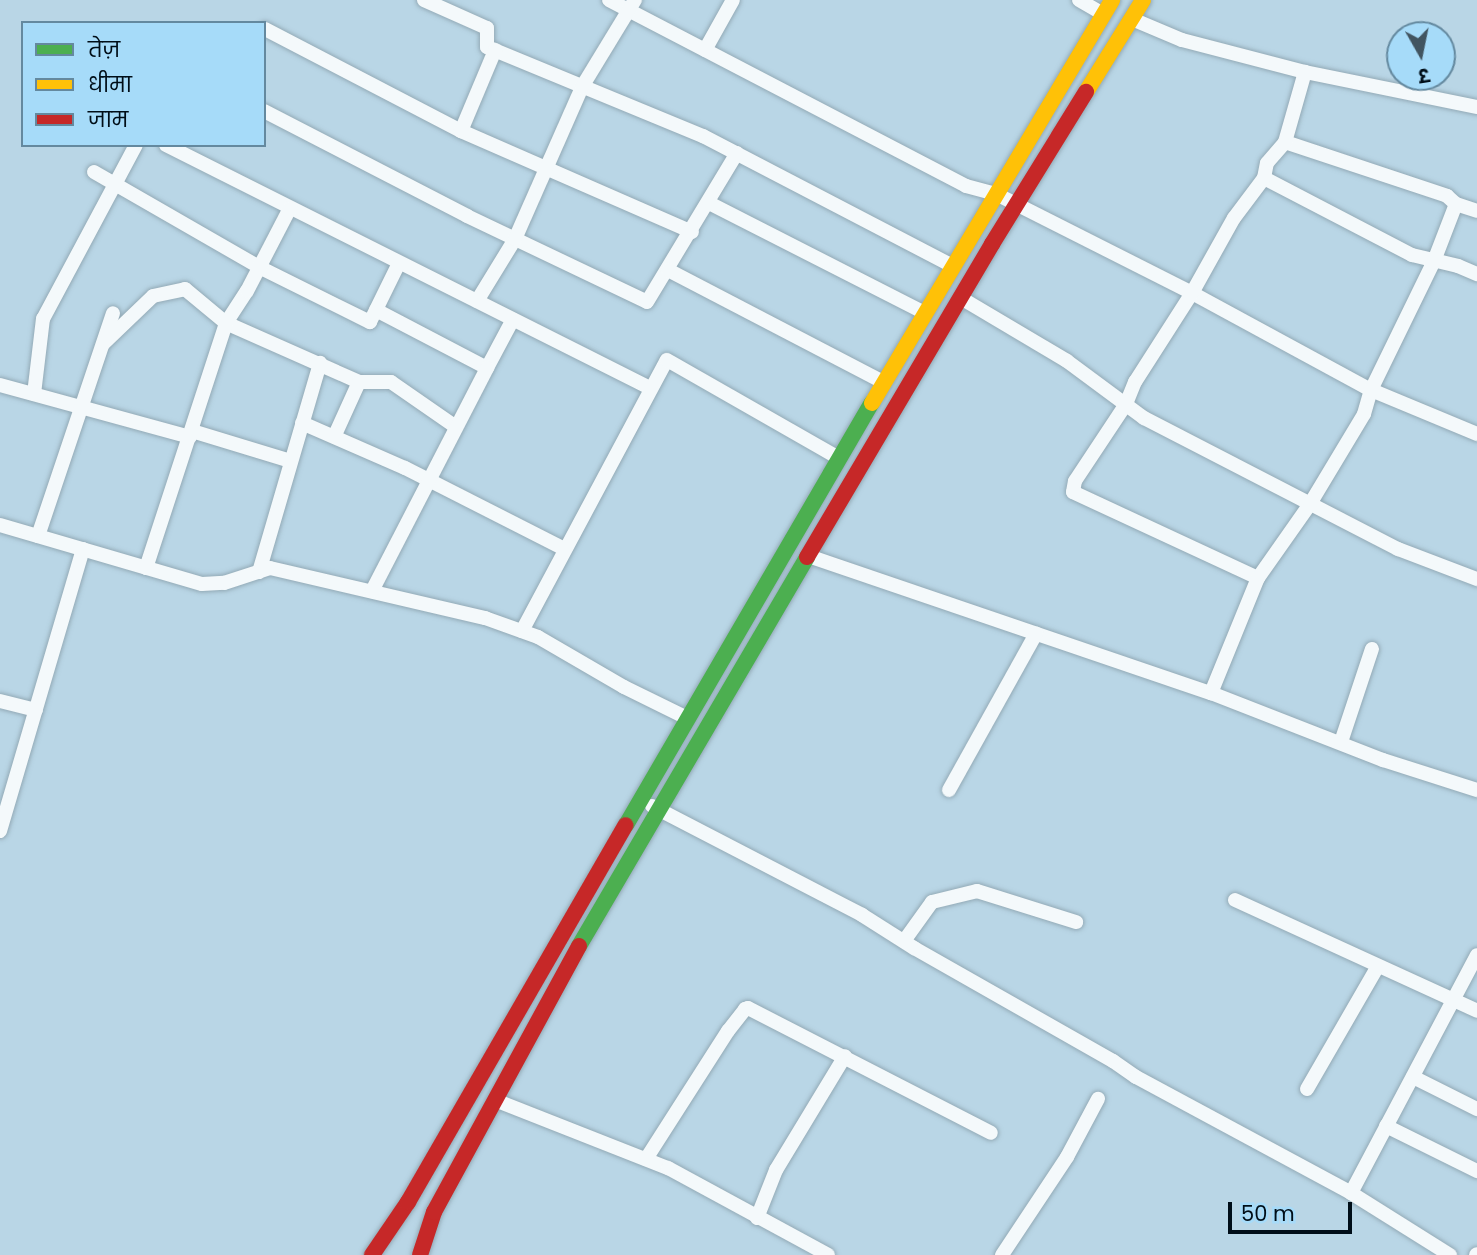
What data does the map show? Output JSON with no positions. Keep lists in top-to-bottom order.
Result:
{
  "legend": ["तेज़", "धीमा", "जाम"],
  "scale_bar": "50 m",
  "north": "bottom"
}
